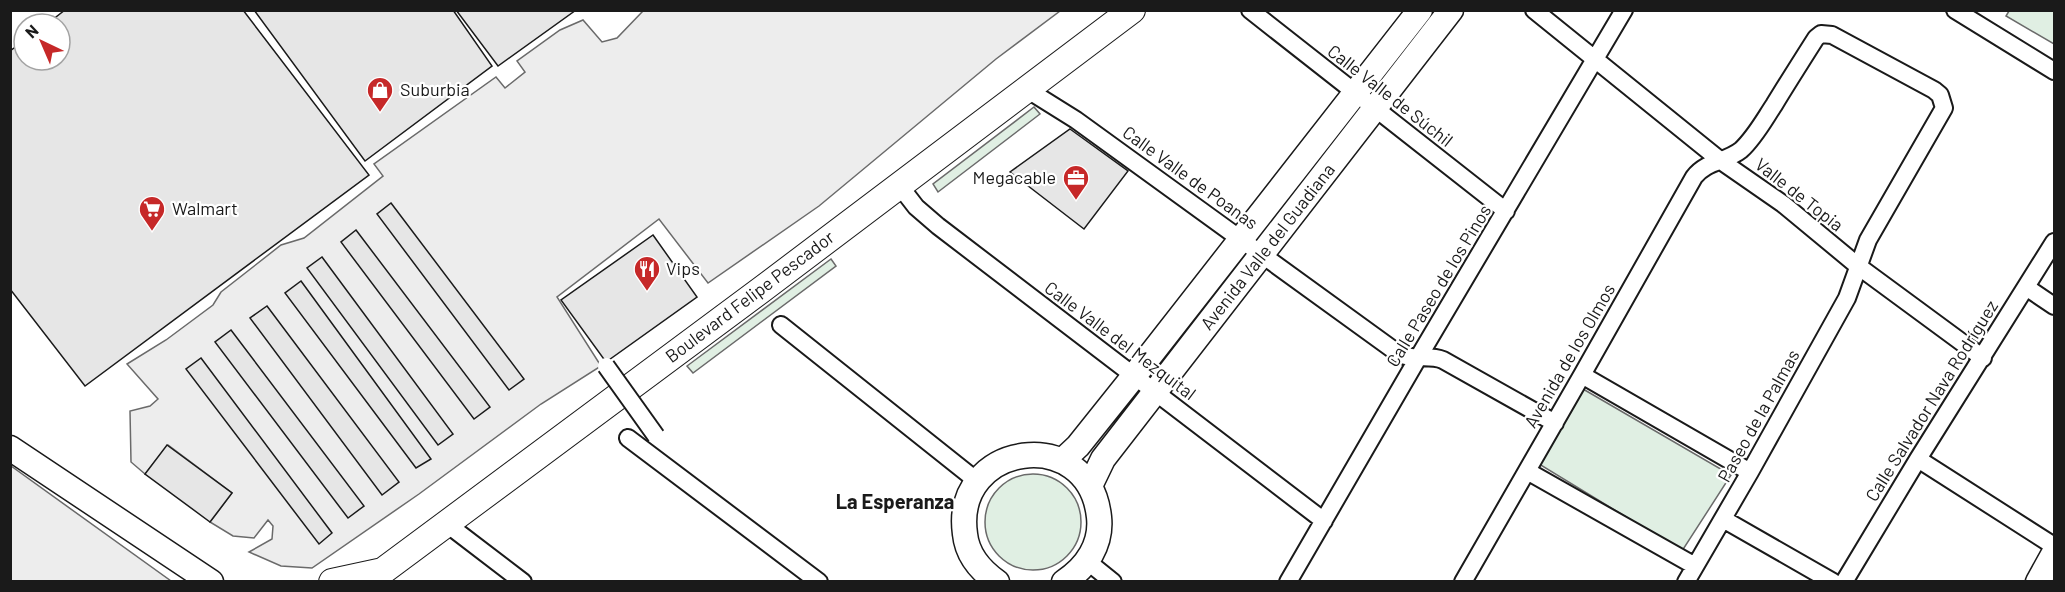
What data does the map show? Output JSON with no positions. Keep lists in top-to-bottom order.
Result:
{
  "streets": {
    "main road": ["Boulevard Felipe Pescador"],
    "street": [
      "Calle Valle de Súchil",
      "Calle Valle de Poanas",
      "Valle de Topia",
      "Avenida Valle del Guadiana",
      "Calle Paseo de los Pinos",
      "Calle Valle del Mezquital",
      "Avenida de los Olmos",
      "Calle Salvador Nava Rodríguez",
      "Paseo de la Palmas"
    ]
  },
  "crossings": [
    ["Calle Valle de Súchil", "Avenida Valle del Guadiana"],
    ["Calle Valle de Súchil", "Calle Paseo de los Pinos"],
    ["Calle Valle de Poanas", "Avenida Valle del Guadiana"],
    ["Calle Valle de Poanas", "Calle Paseo de los Pinos"],
    ["Calle Valle de Poanas", "Boulevard Felipe Pescador"],
    ["Calle Valle de Poanas", "Avenida de los Olmos"],
    ["Valle de Topia", "Calle Paseo de los Pinos"],
    ["Valle de Topia", "Avenida de los Olmos"],
    ["Valle de Topia", "Calle Salvador Nava Rodríguez"],
    ["Valle de Topia", "Paseo de la Palmas"],
    ["Avenida Valle del Guadiana", "Calle Valle del Mezquital"],
    ["Calle Paseo de los Pinos", "Calle Valle del Mezquital"],
    ["Boulevard Felipe Pescador", "Calle Valle del Mezquital"],
    ["Avenida de los Olmos", "Paseo de la Palmas"]
  ],
  "districts": ["La Esperanza"],
  "places": {
    "shop": ["Suburbia"],
    "office": ["Megacable"],
    "supermarket": ["Walmart"],
    "restaurant": ["Vips"]
  },
  "north": "top left"
}
